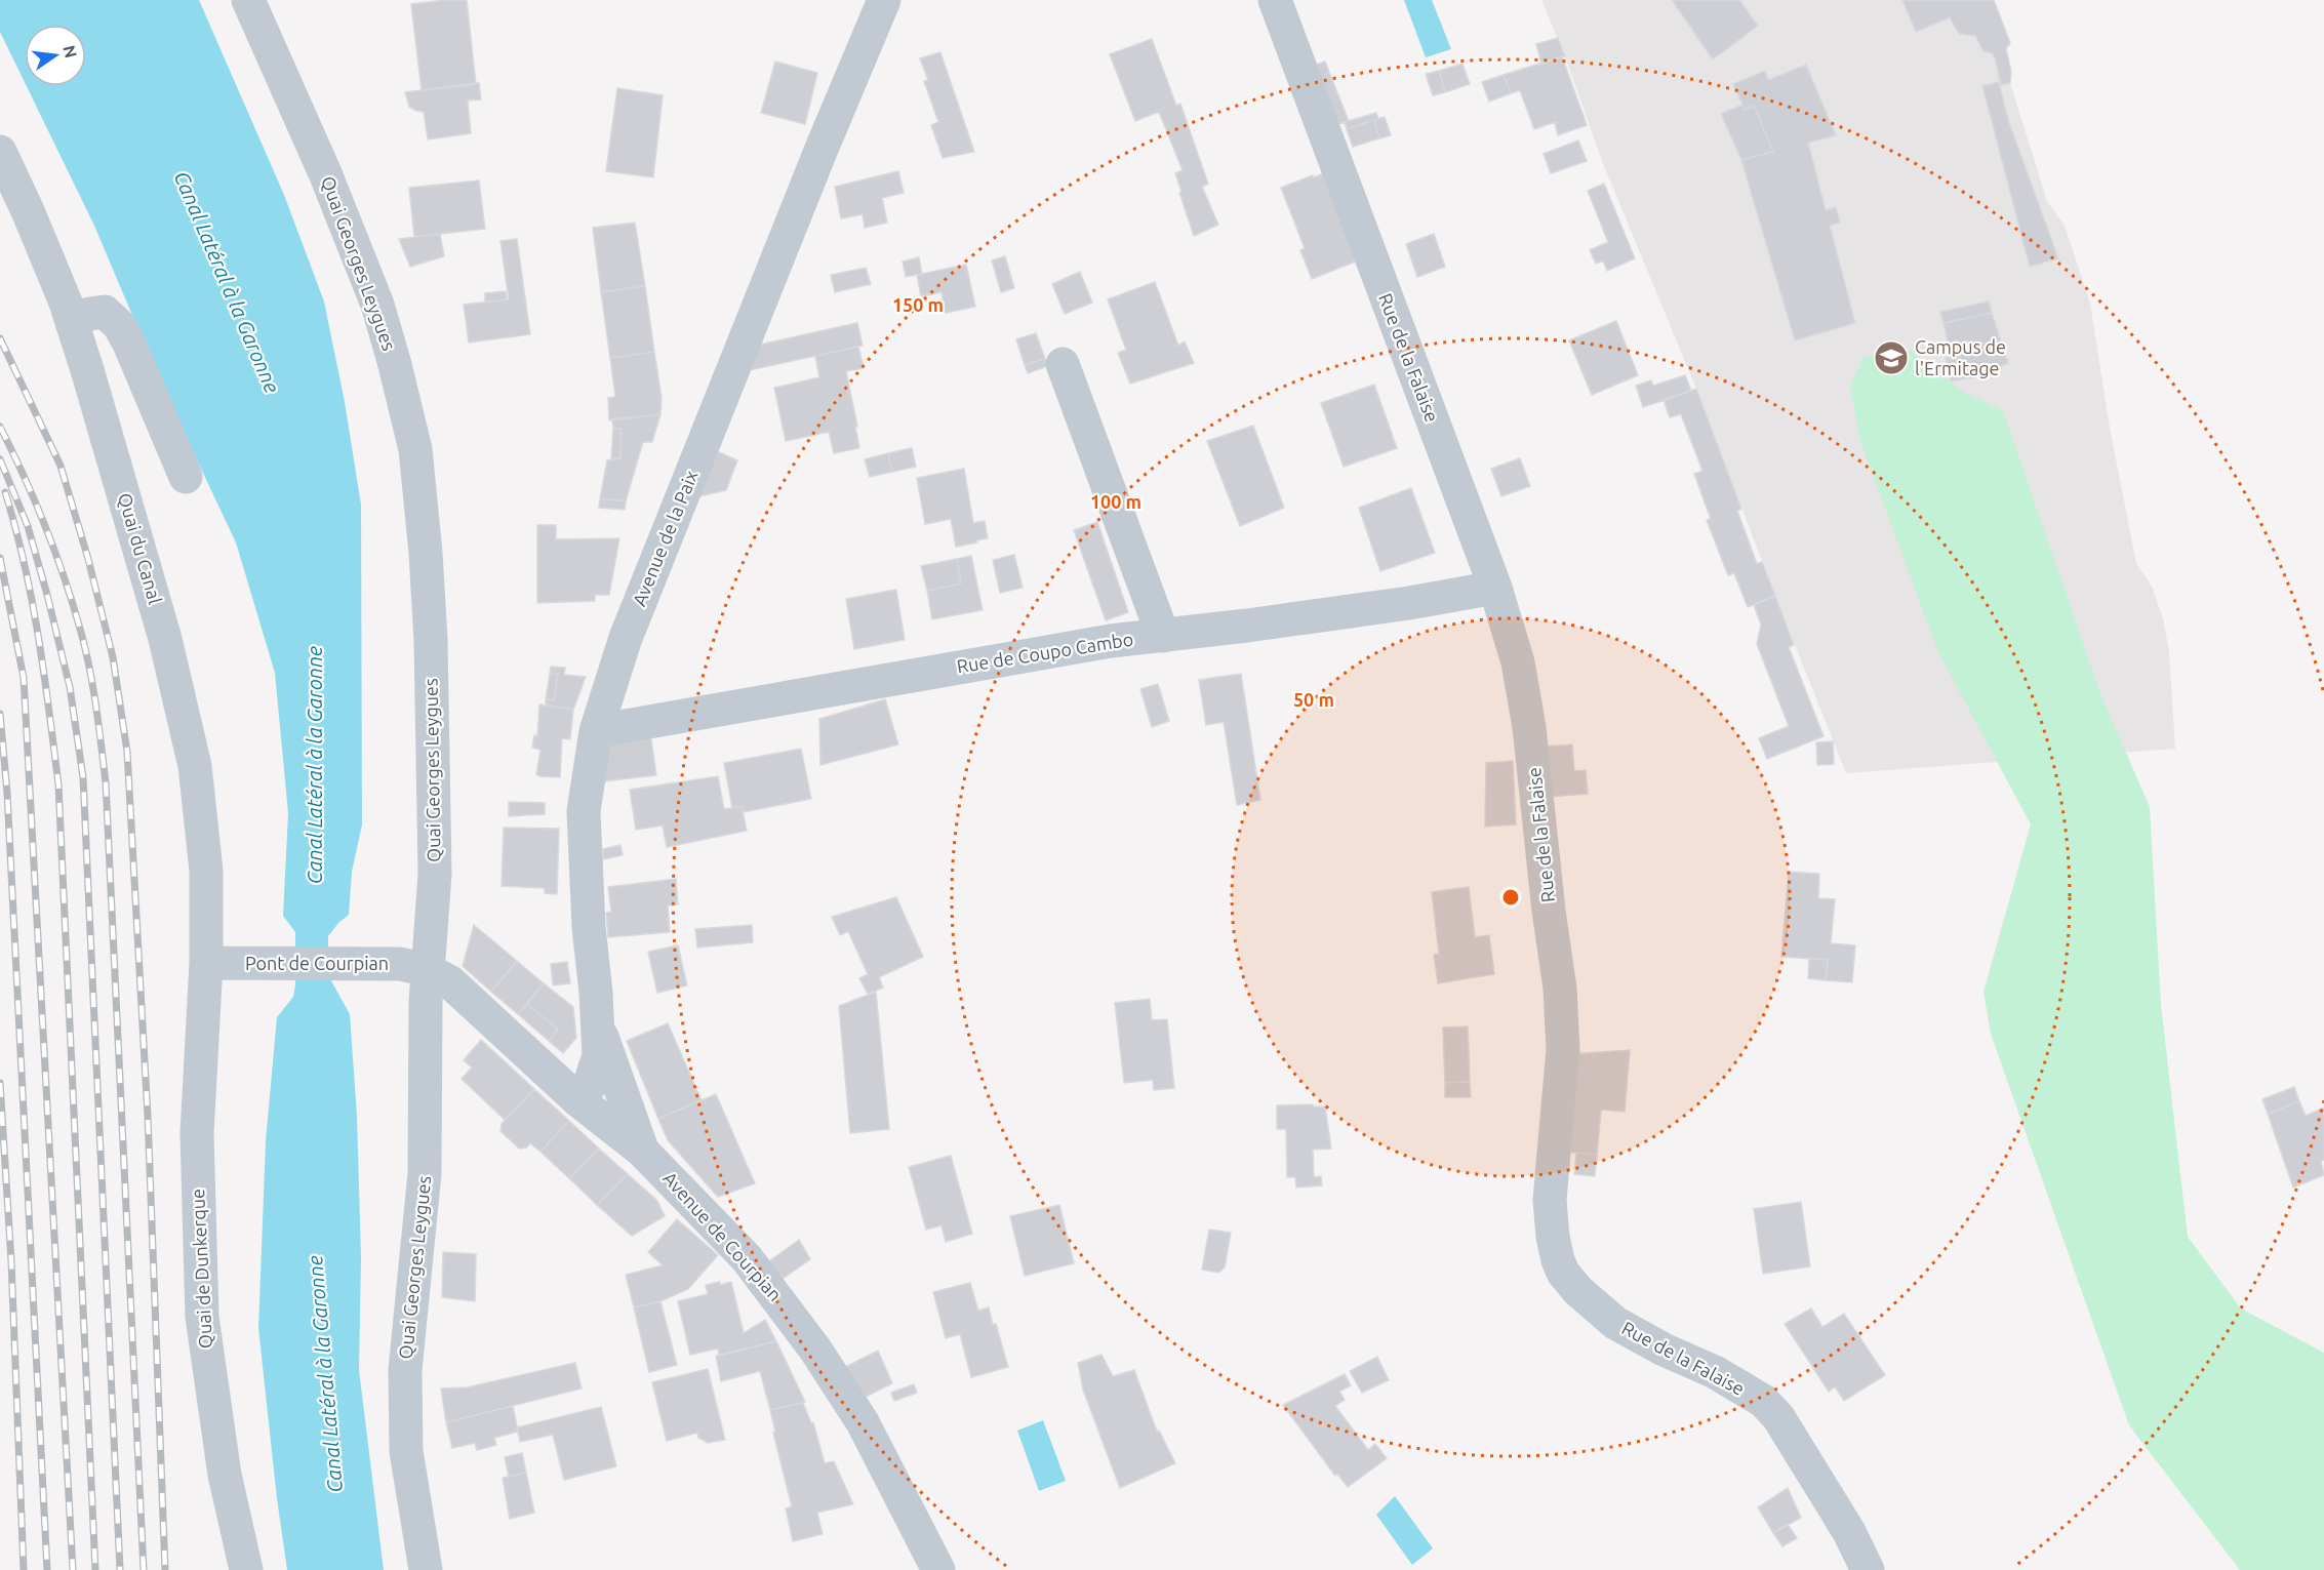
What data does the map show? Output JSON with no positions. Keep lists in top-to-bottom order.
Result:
{
  "streets": {
    "street": [
      "Quai Georges Leygues",
      "Rue de la Falaise",
      "Avenue de la Paix",
      "Quai du Canal",
      "Rue de Coupo Cambo",
      "Pont de Courpian",
      "Avenue de Courpian",
      "Quai de Dunkerque"
    ]
  },
  "crossings": [
    ["Quai Georges Leygues", "Pont de Courpian"],
    ["Quai Georges Leygues", "Avenue de Courpian"],
    ["Rue de la Falaise", "Rue de Coupo Cambo"],
    ["Avenue de la Paix", "Rue de Coupo Cambo"],
    ["Avenue de la Paix", "Avenue de Courpian"],
    ["Quai du Canal", "Pont de Courpian"],
    ["Quai du Canal", "Quai de Dunkerque"],
    ["Pont de Courpian", "Avenue de Courpian"],
    ["Pont de Courpian", "Quai de Dunkerque"]
  ],
  "water": ["Canal Latéral à la Garonne"],
  "places": {
    "school or university": ["Campus de l'Ermitage"]
  },
  "north": "right",
  "rings": ["150 m", "100 m", "50 m"]
}
